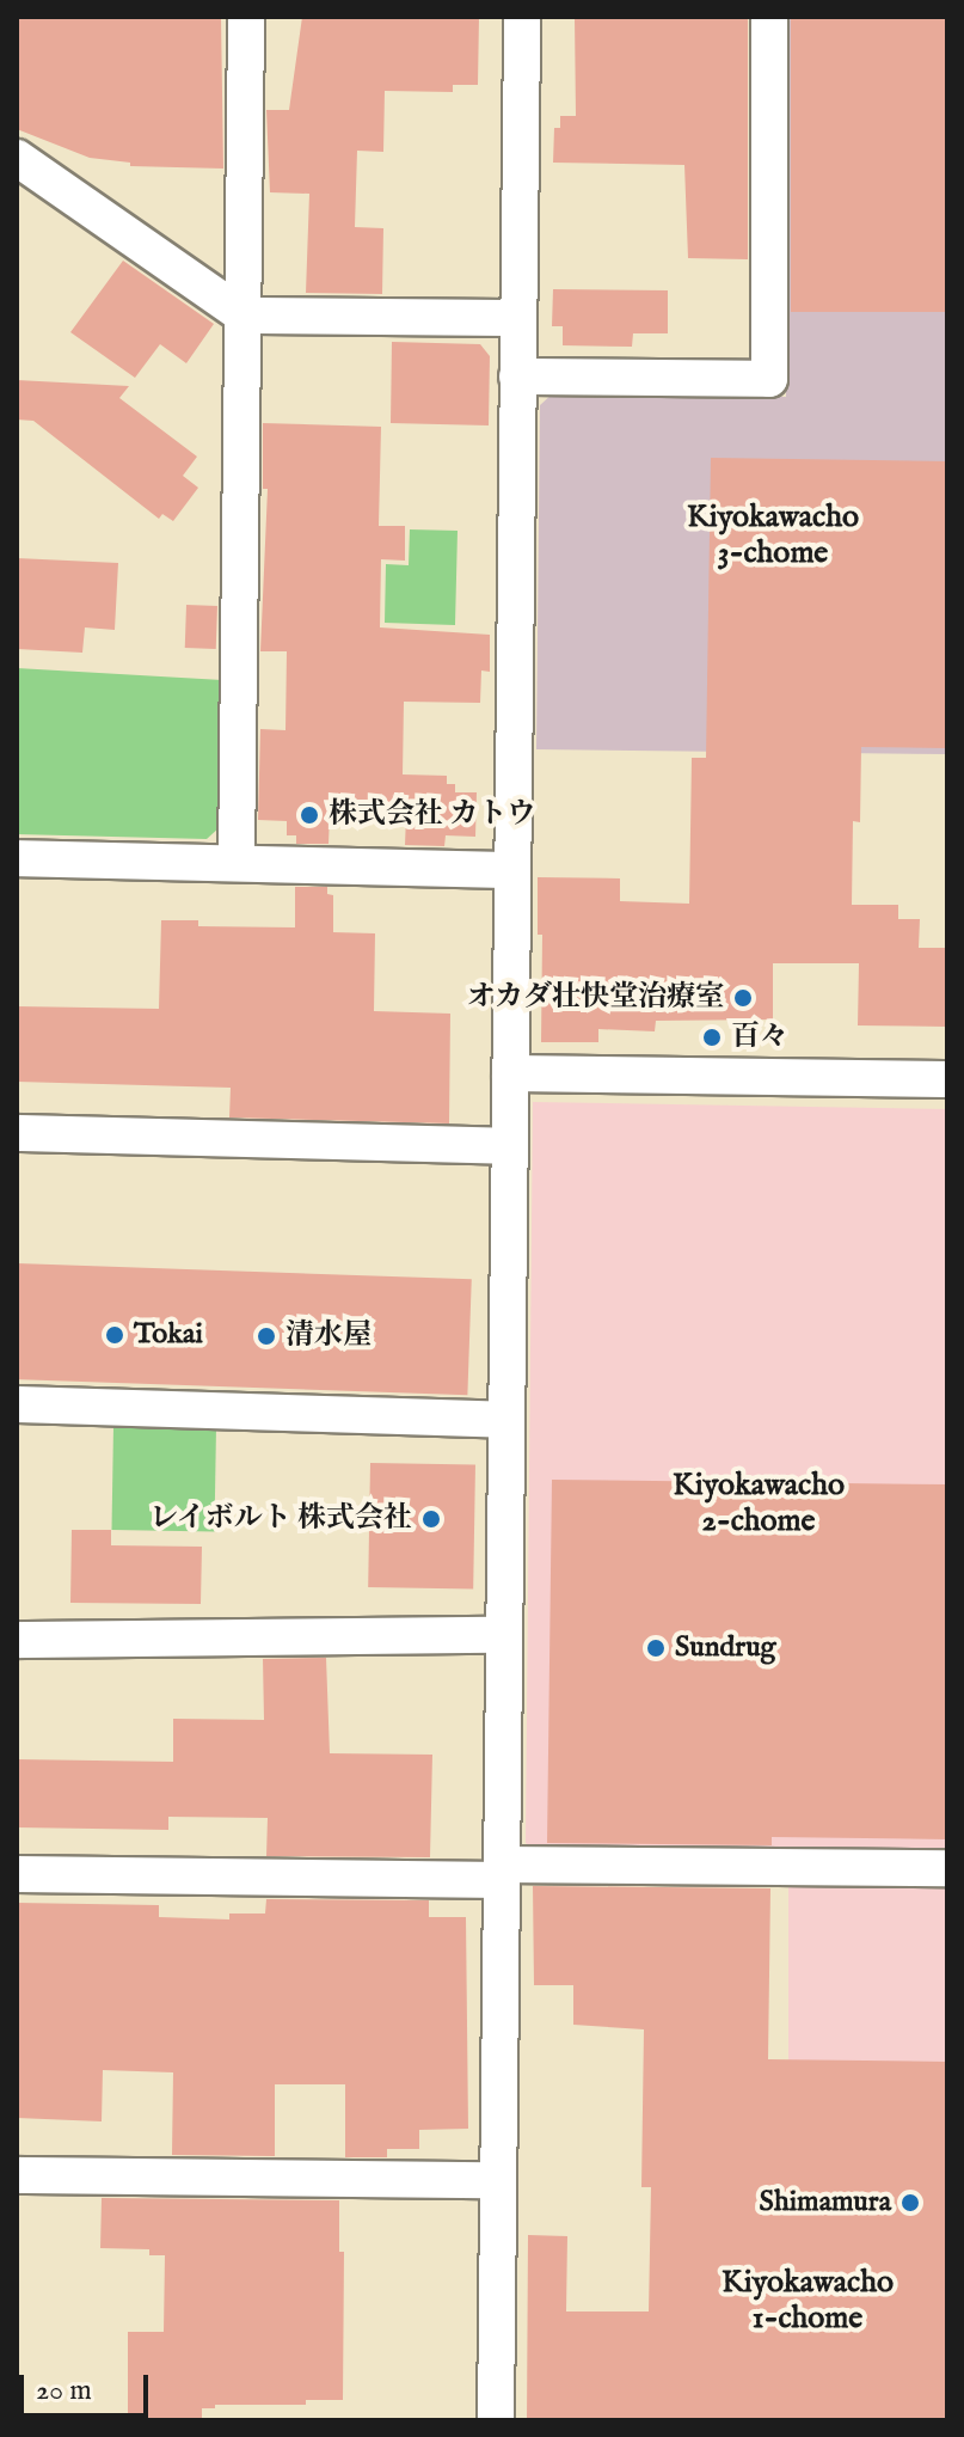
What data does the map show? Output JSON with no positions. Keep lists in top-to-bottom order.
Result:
{
  "districts": ["Kiyokawacho 3-chome", "Kiyokawacho 2-chome", "Kiyokawacho 1-chome"],
  "places": [
    "株式会社 カトウ",
    "オカダ壮快堂治療室",
    "百々",
    "Tokai",
    "清水屋",
    "レイボルト 株式会社",
    "Sundrug",
    "Shimamura"
  ],
  "scale_bar": "20 m"
}
